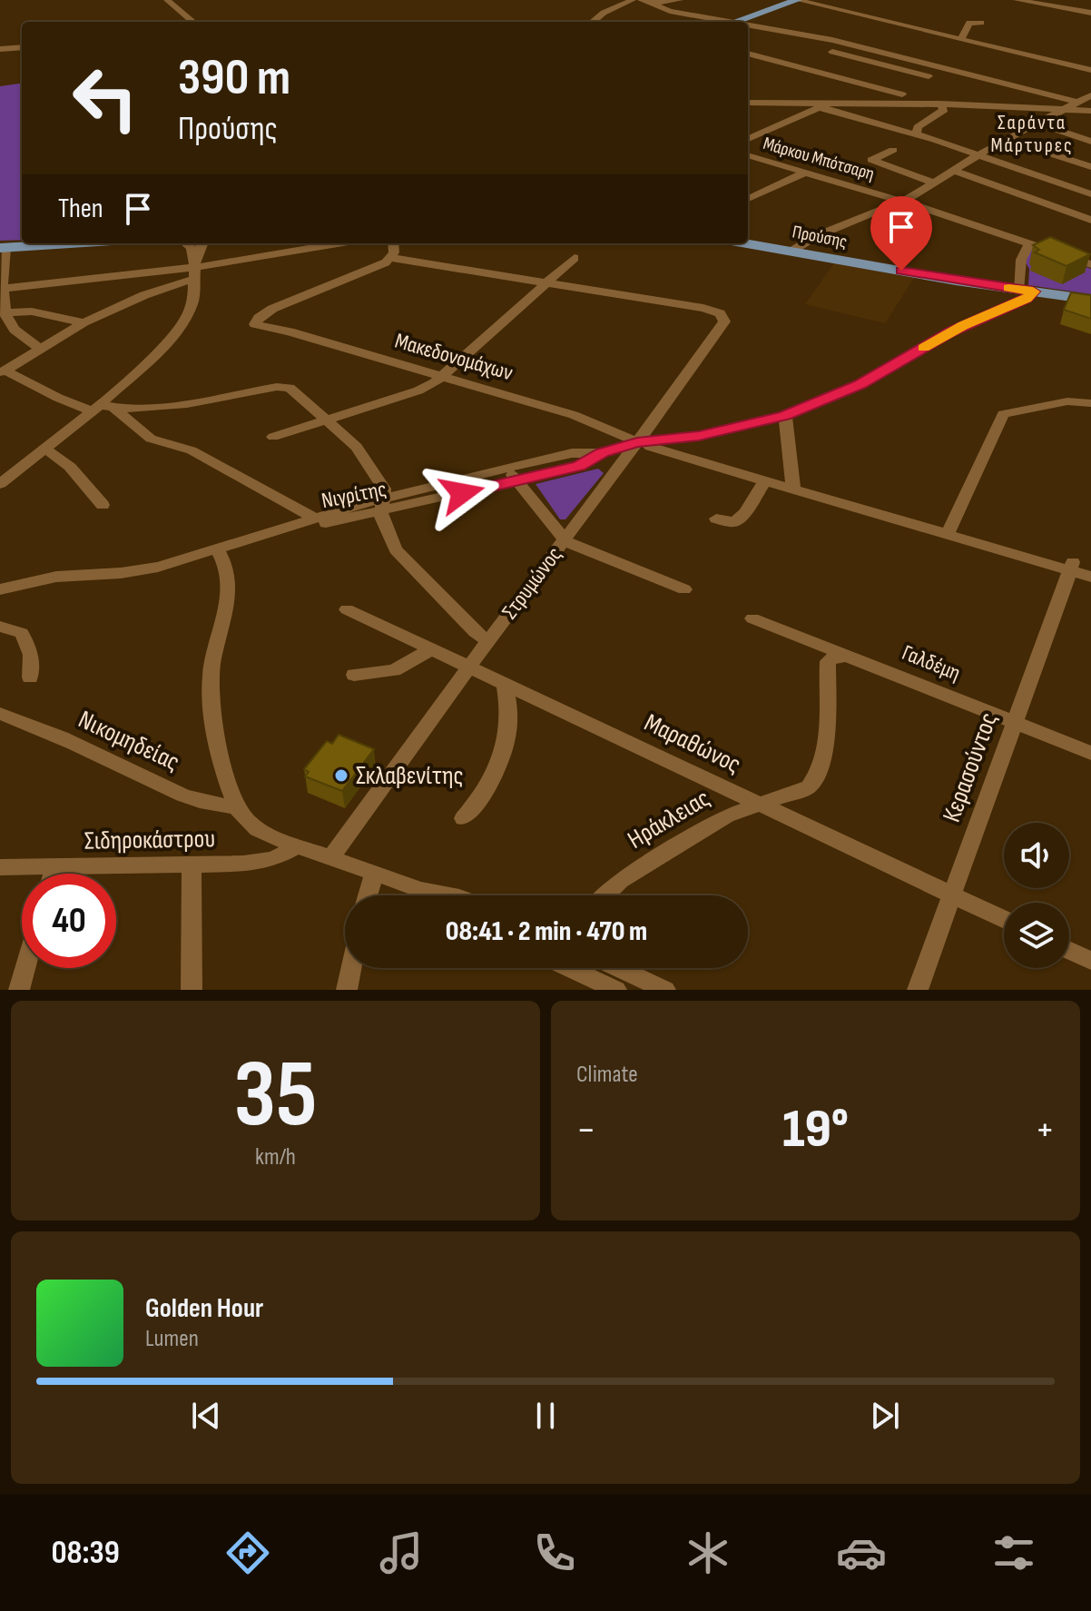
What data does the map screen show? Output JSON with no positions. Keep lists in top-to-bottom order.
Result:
{
  "streets": {
    "main road": ["Προύσης"],
    "street": [
      "Μάρκου Μπότσαρη",
      "Νιγρίτης",
      "Στρυμώνος",
      "Γαλδέμη",
      "Νικομηδείας",
      "Μαραθώνος",
      "Κερασούντος",
      "Ηράκλειας",
      "Σιδηροκάστρου"
    ]
  },
  "crossings": [
    ["Προύσης", "Νιγρίτης"],
    ["Νιγρίτης", "Στρυμώνος"],
    ["Στρυμώνος", "Μαραθώνος"],
    ["Γαλδέμη", "Κερασούντος"],
    ["Γαλδέμη", "Ηράκλειας"],
    ["Μαραθώνος", "Κερασούντος"],
    ["Μαραθώνος", "Ηράκλειας"]
  ],
  "districts": ["Σαράντα Μάρτυρες"],
  "places": ["Σκλαβενίτης"],
  "page": {
    "turn": ["390 m", "Προύσης"],
    "then": "Then",
    "limit": "40",
    "trip": "08:41 · 2 min · 470 m",
    "tile": [
      ["35", "km/h"],
      "Climate"
    ],
    "heat": ["−", "19°", "+"],
    "song": ["Golden Hour", "Lumen"],
    "tabs": "08:39"
  }
}
